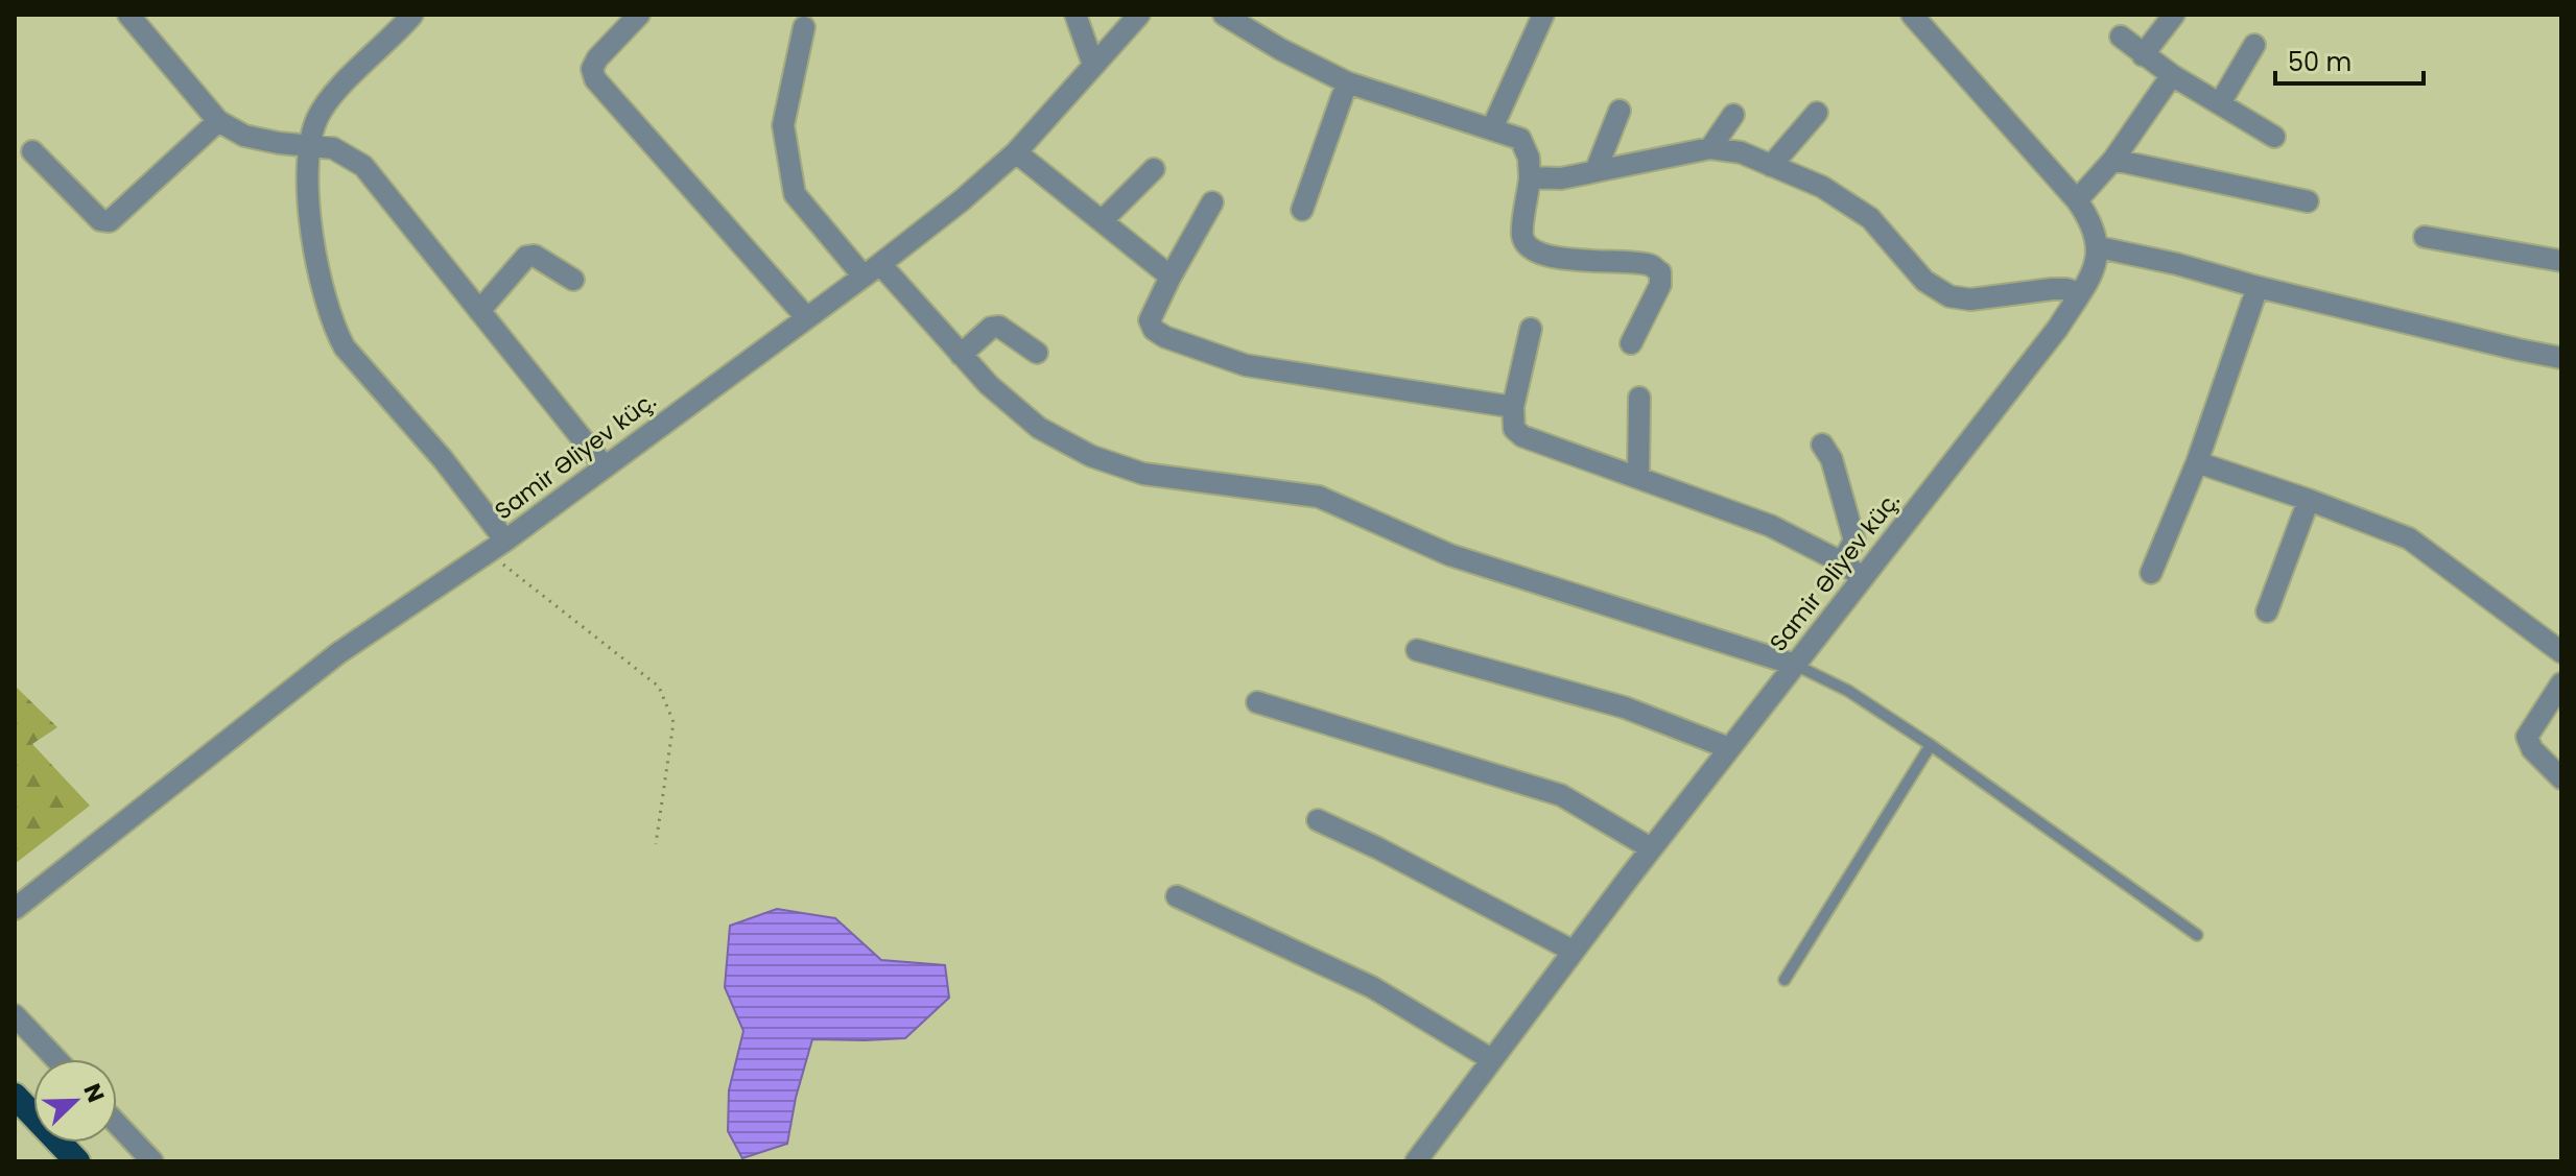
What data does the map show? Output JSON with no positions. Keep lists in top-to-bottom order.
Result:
{
  "streets": {
    "street": ["Samir Əliyev küç."]
  },
  "scale_bar": "50 m",
  "north": "top right"
}
